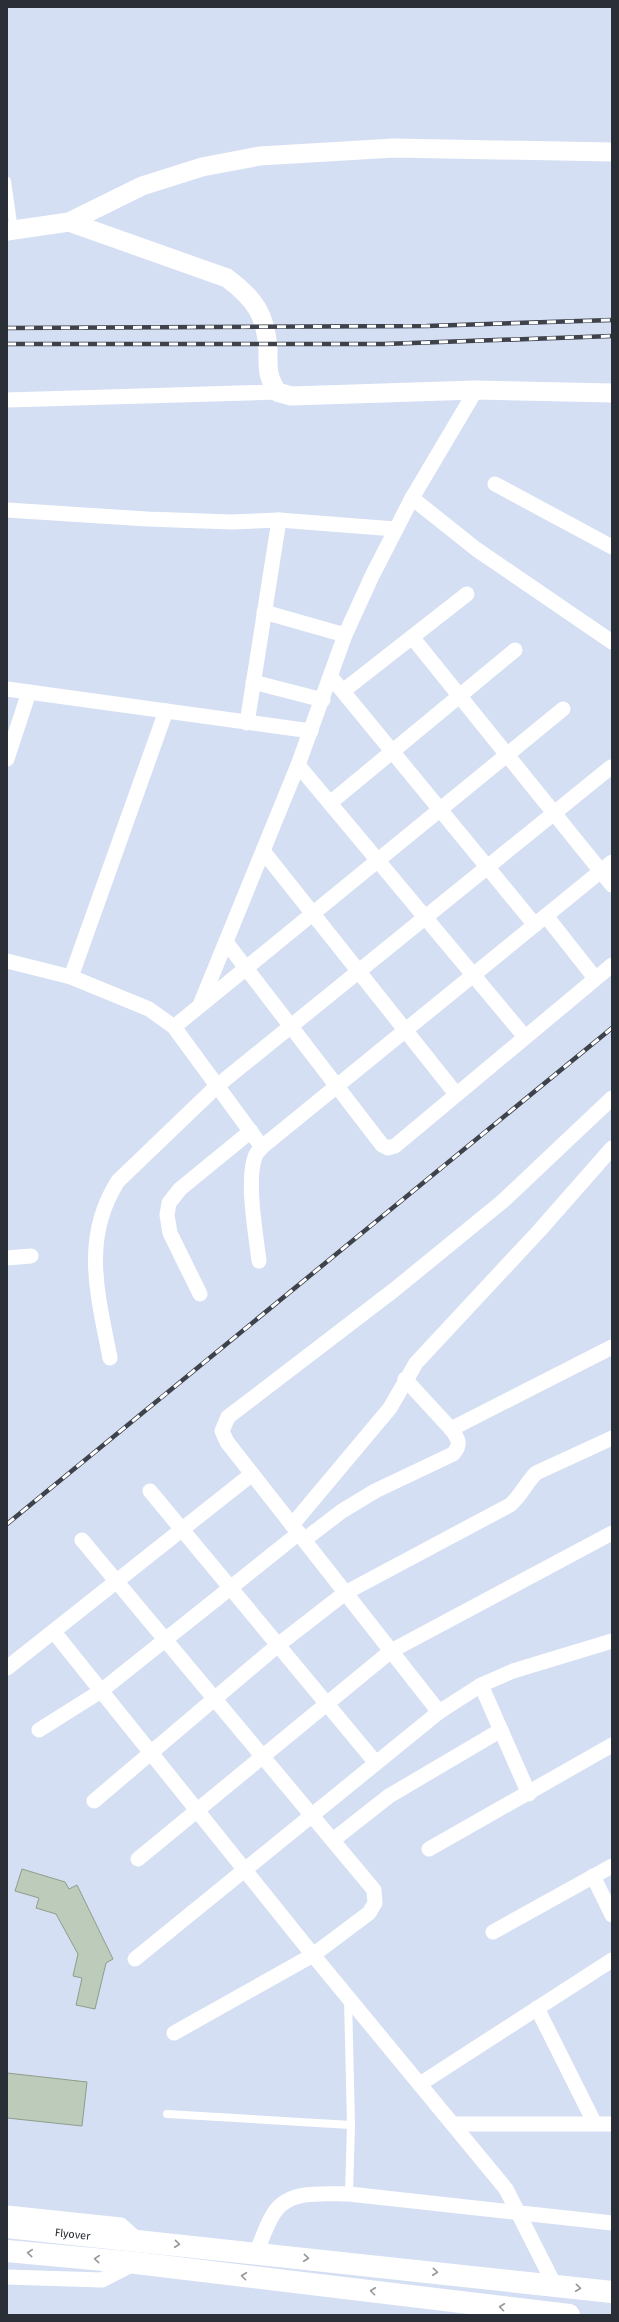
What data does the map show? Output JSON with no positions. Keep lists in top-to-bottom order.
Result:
{
  "streets": {
    "main road": ["Flyover"]
  }
}
